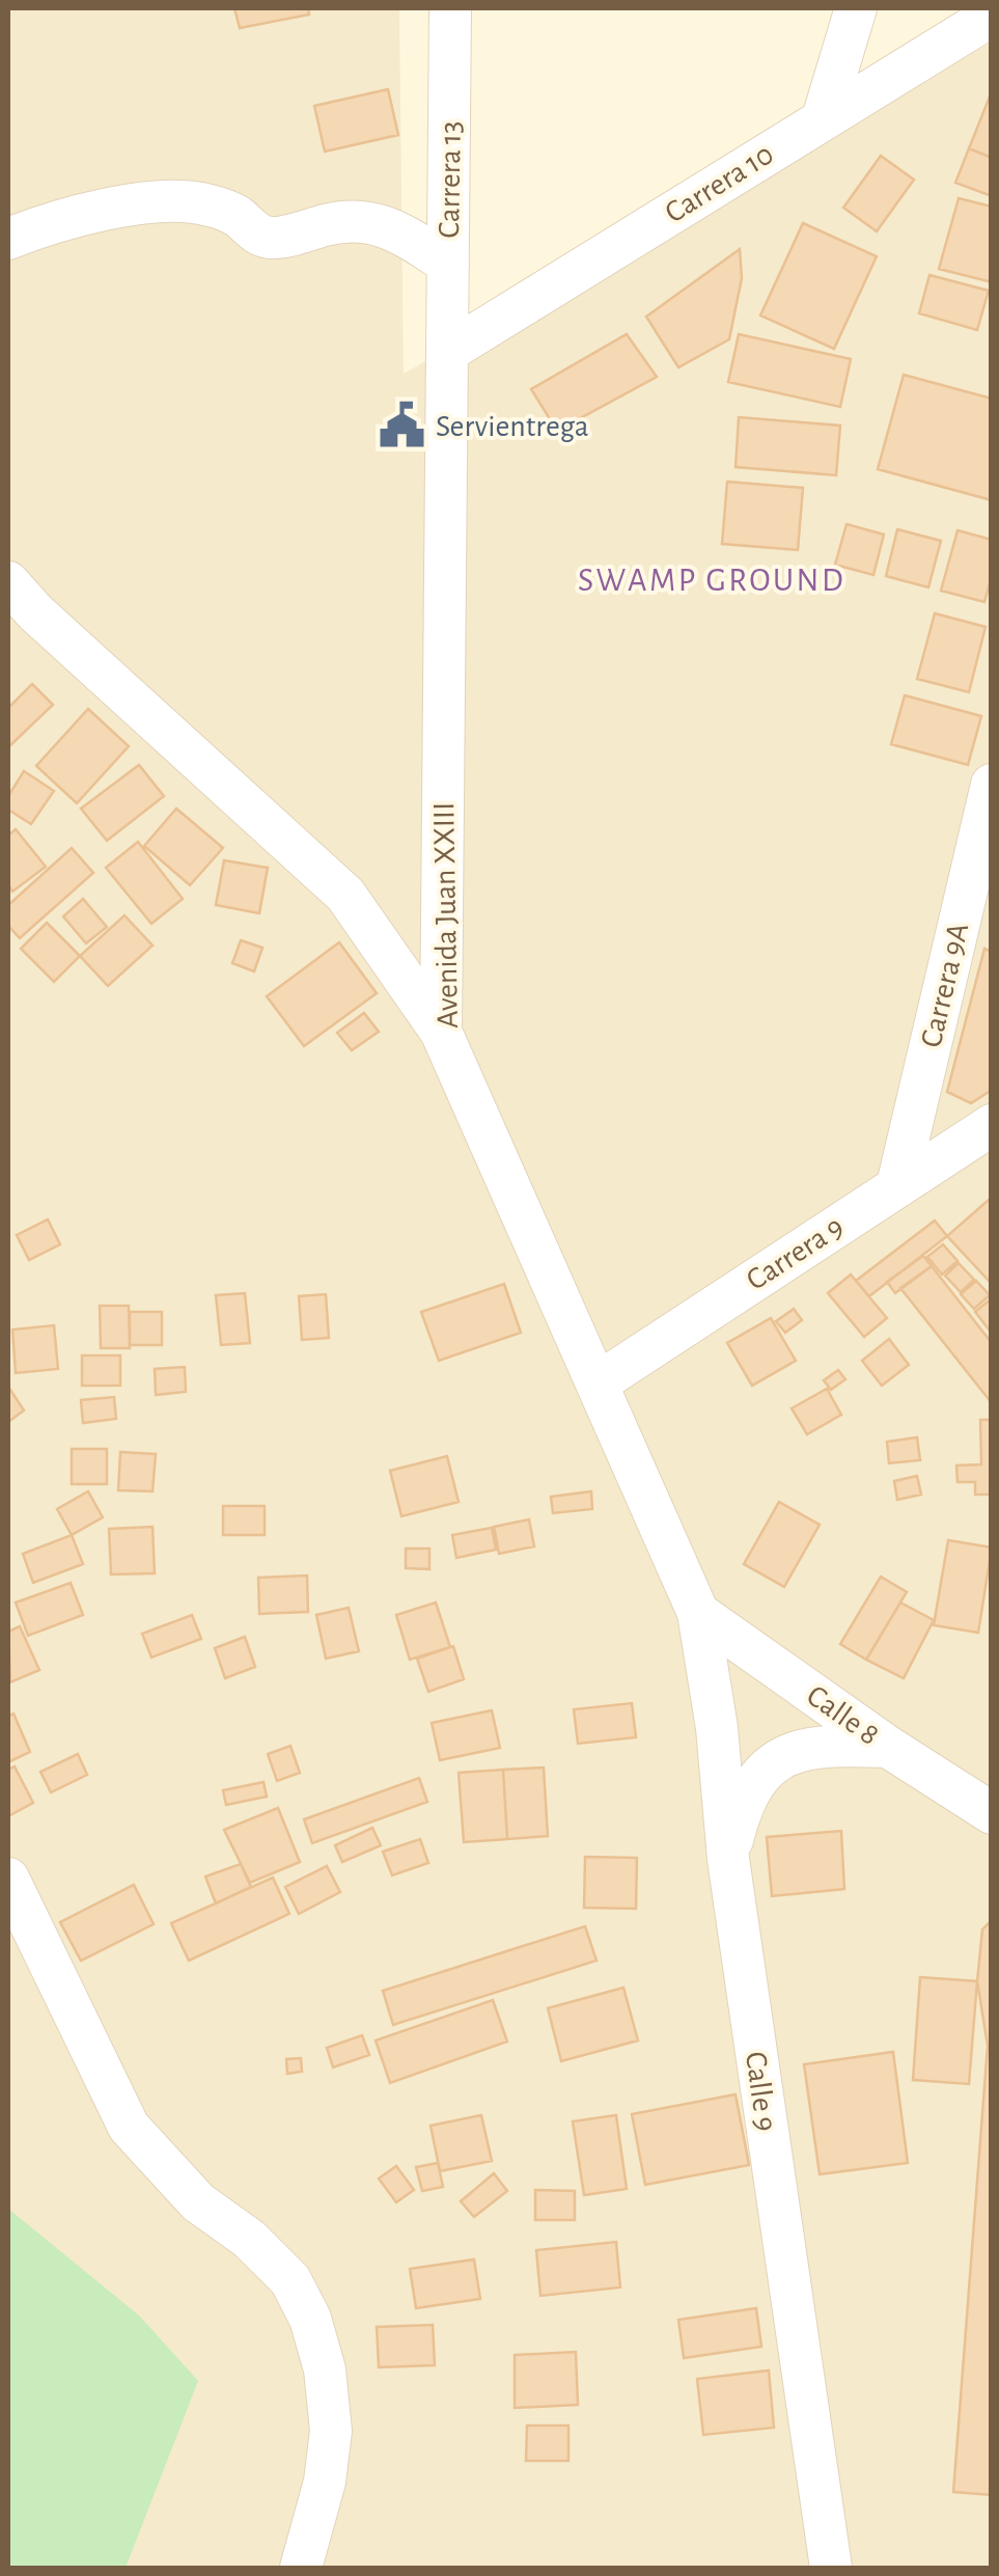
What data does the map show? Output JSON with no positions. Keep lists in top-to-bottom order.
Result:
{
  "streets": {
    "street": [
      "Carrera 13",
      "Carrera 10",
      "Avenida Juan XXIII",
      "Carrera 9A",
      "Carrera 9",
      "Calle 8",
      "Calle 9"
    ]
  },
  "crossings": [
    ["Carrera 13", "Carrera 10"],
    ["Carrera 13", "Avenida Juan XXIII"],
    ["Carrera 10", "Avenida Juan XXIII"],
    ["Avenida Juan XXIII", "Carrera 9"],
    ["Avenida Juan XXIII", "Calle 8"],
    ["Avenida Juan XXIII", "Calle 9"],
    ["Carrera 9A", "Carrera 9"],
    ["Calle 8", "Calle 9"]
  ],
  "districts": ["SWAMP GROUND"],
  "places": {
    "public building": ["Servientrega"]
  }
}
